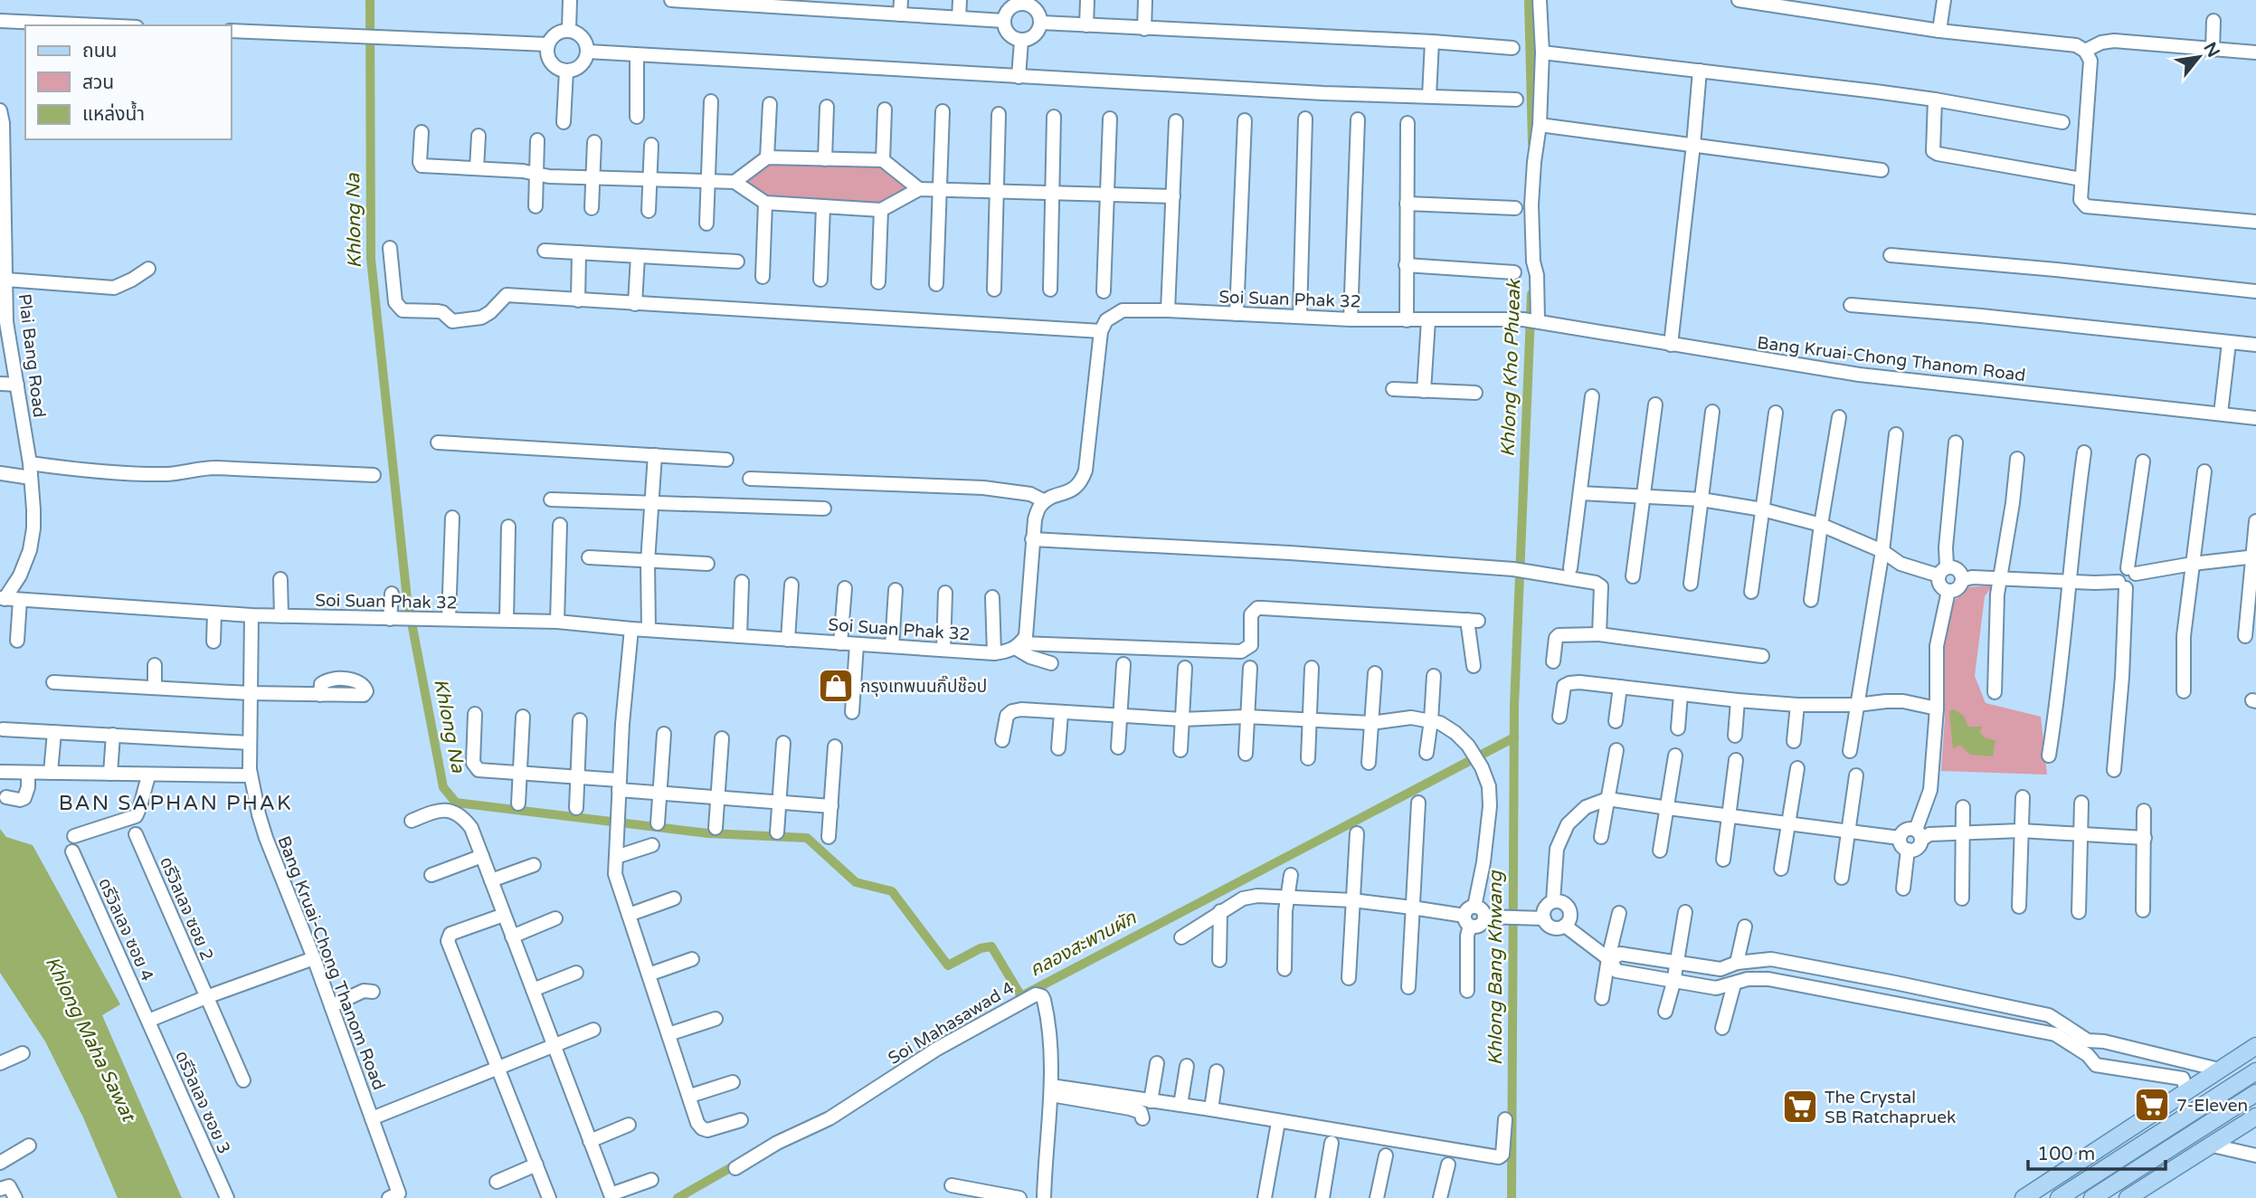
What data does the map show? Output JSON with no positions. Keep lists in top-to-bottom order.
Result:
{
  "streets": {
    "street": [
      "Soi Suan Phak 32",
      "Plai Bang Road",
      "Bang Kruai-Chong Thanom Road",
      "ดรีวิลเลจ ซอย 2",
      "ดรีวิลเลจ ซอย 4",
      "Soi Mahasawad 4",
      "ดรีวิลเลจ ซอย 3"
    ]
  },
  "crossings": [
    ["Soi Suan Phak 32", "Plai Bang Road"],
    ["Soi Suan Phak 32", "Bang Kruai-Chong Thanom Road"],
    ["ดรีวิลเลจ ซอย 4", "ดรีวิลเลจ ซอย 3"]
  ],
  "districts": ["BAN SAPHAN PHAK"],
  "water": [
    "Khlong Na",
    "Khlong Kho Phueak",
    "คลองสะพานผัก",
    "Khlong Bang Khwang",
    "Khlong Maha Sawat"
  ],
  "places": {
    "shop": ["กรุงเทพนนกิ๊ปช๊อป"],
    "supermarket": ["7-Eleven", "The Crystal SB Ratchapruek"]
  },
  "legend": ["ถนน", "สวน", "แหล่งน้ำ"],
  "scale_bar": "100 m",
  "north": "top right"
}
